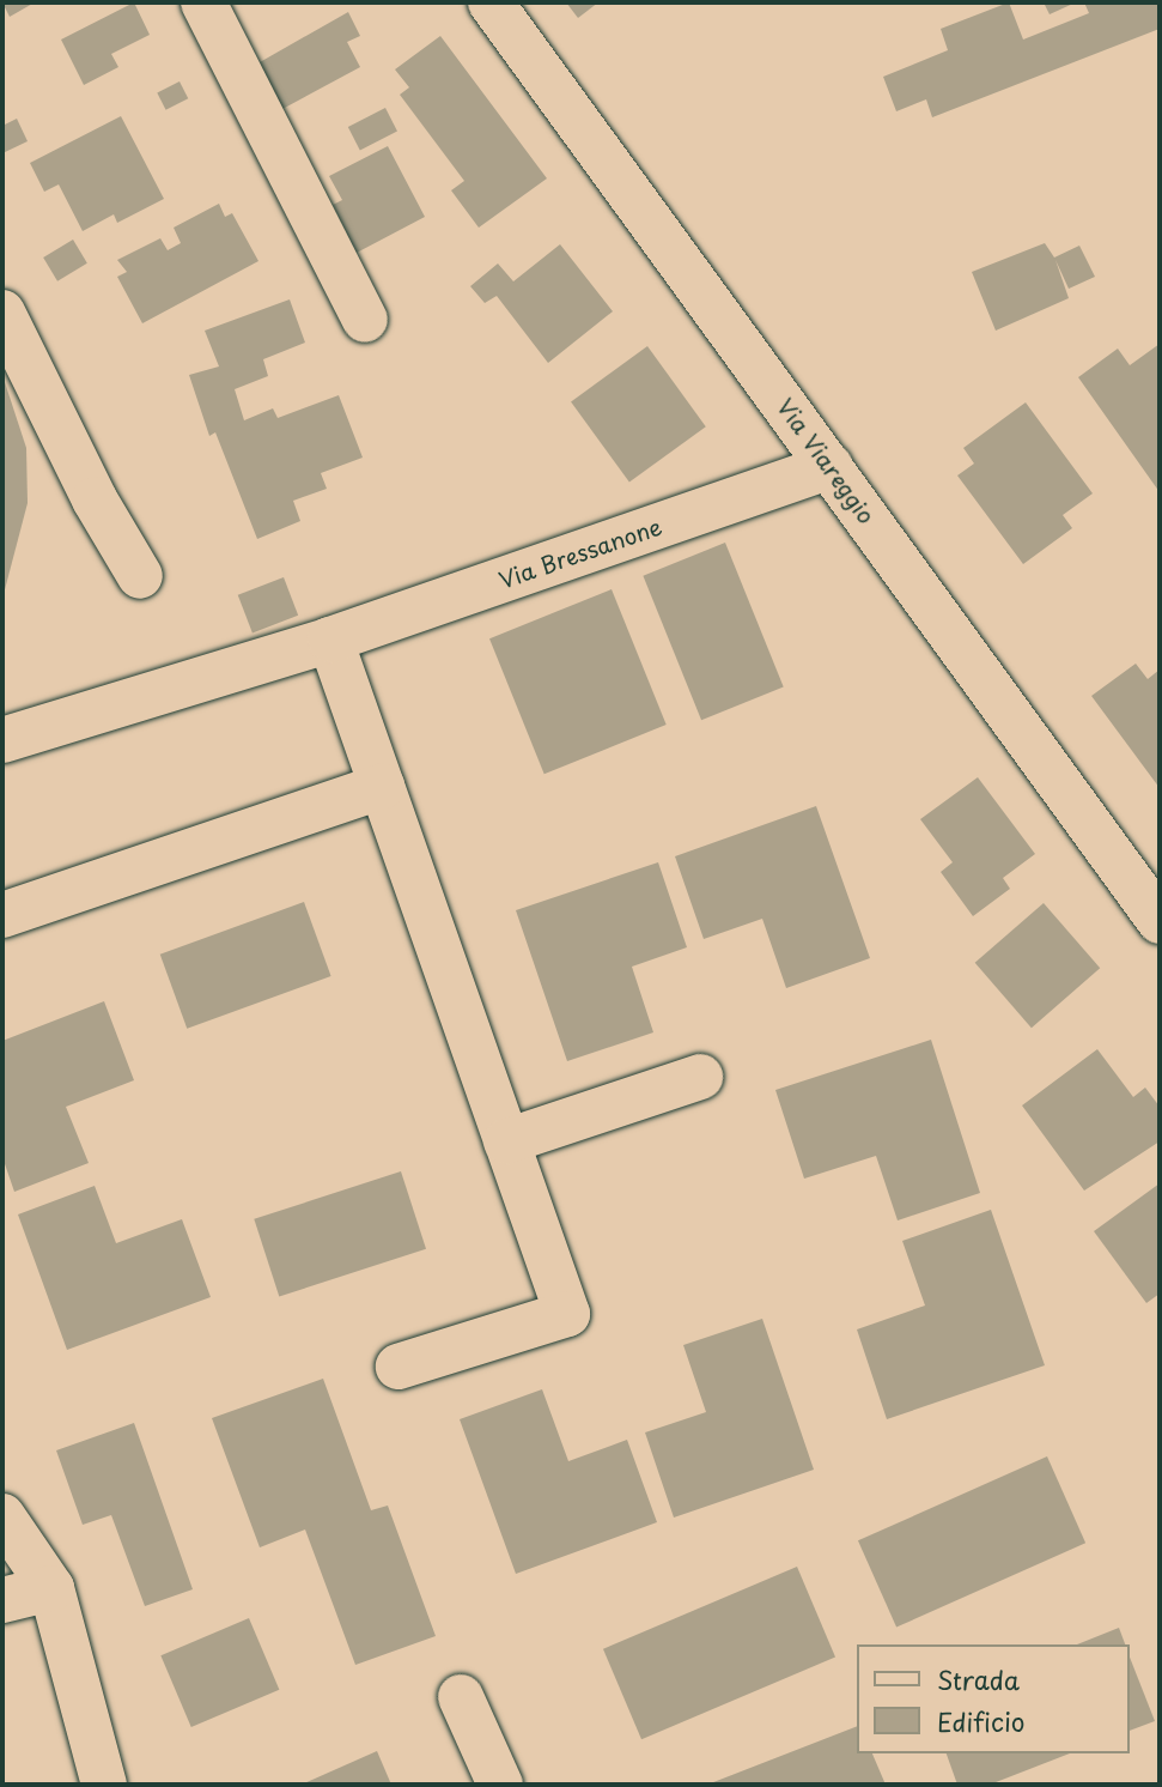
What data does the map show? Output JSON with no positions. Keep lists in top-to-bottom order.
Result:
{
  "streets": {
    "street": ["Via Viareggio", "Via Bressanone"]
  },
  "crossings": [
    ["Via Viareggio", "Via Bressanone"]
  ],
  "legend": ["Strada", "Edificio"]
}
